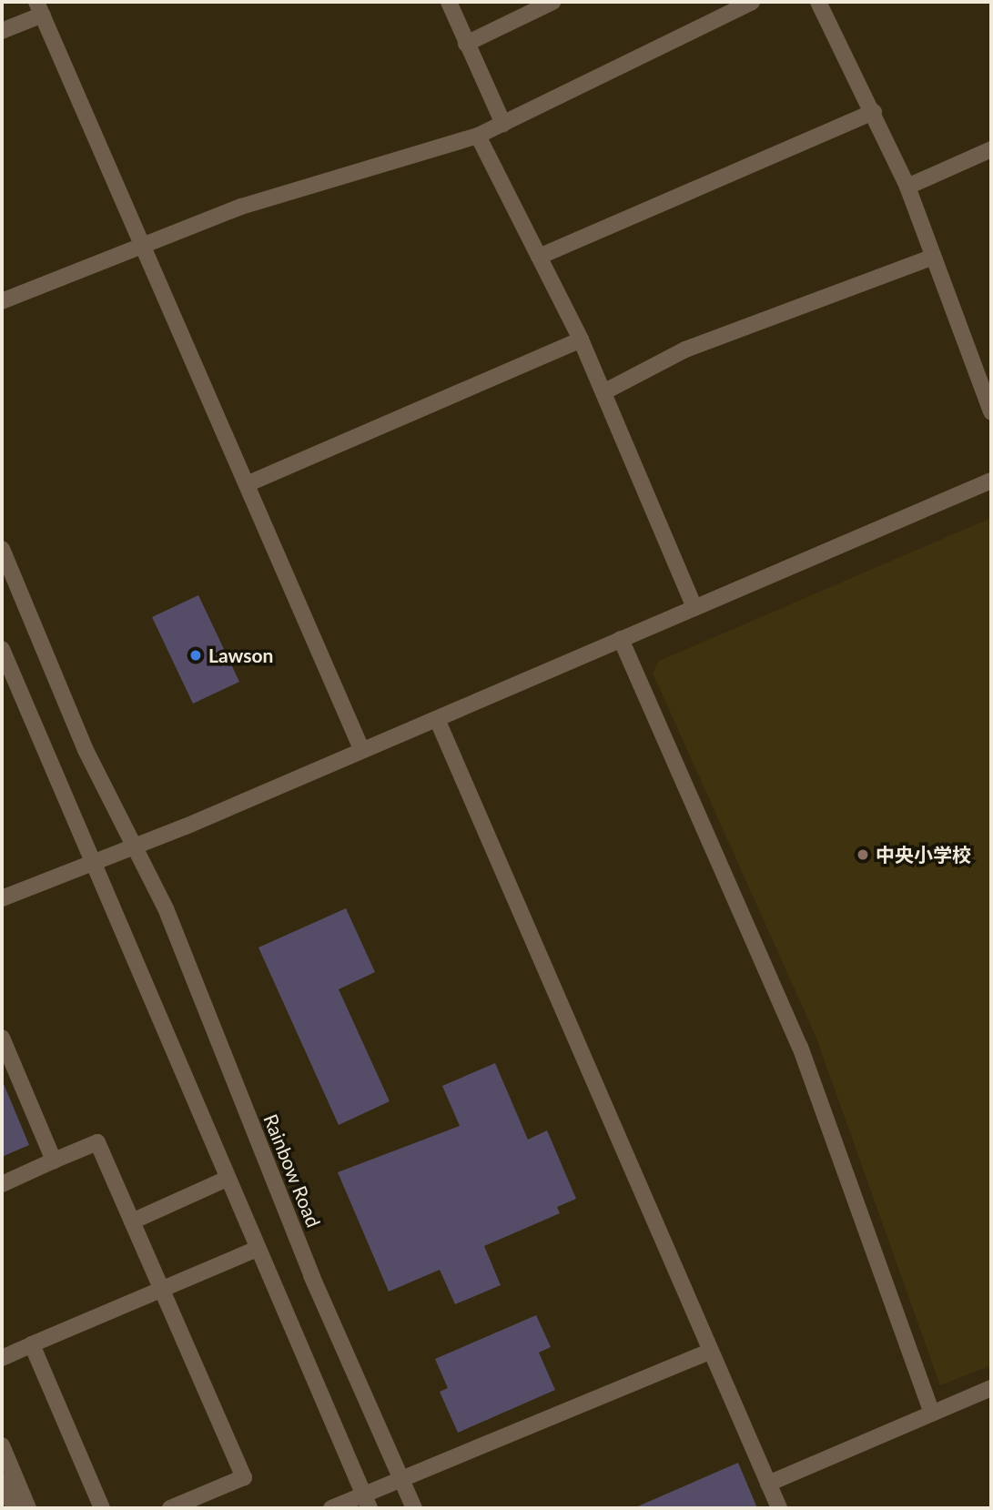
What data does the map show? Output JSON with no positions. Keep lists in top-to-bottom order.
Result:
{
  "streets": {
    "street": ["Rainbow Road"]
  },
  "places": ["Lawson", "中央小学校"]
}
